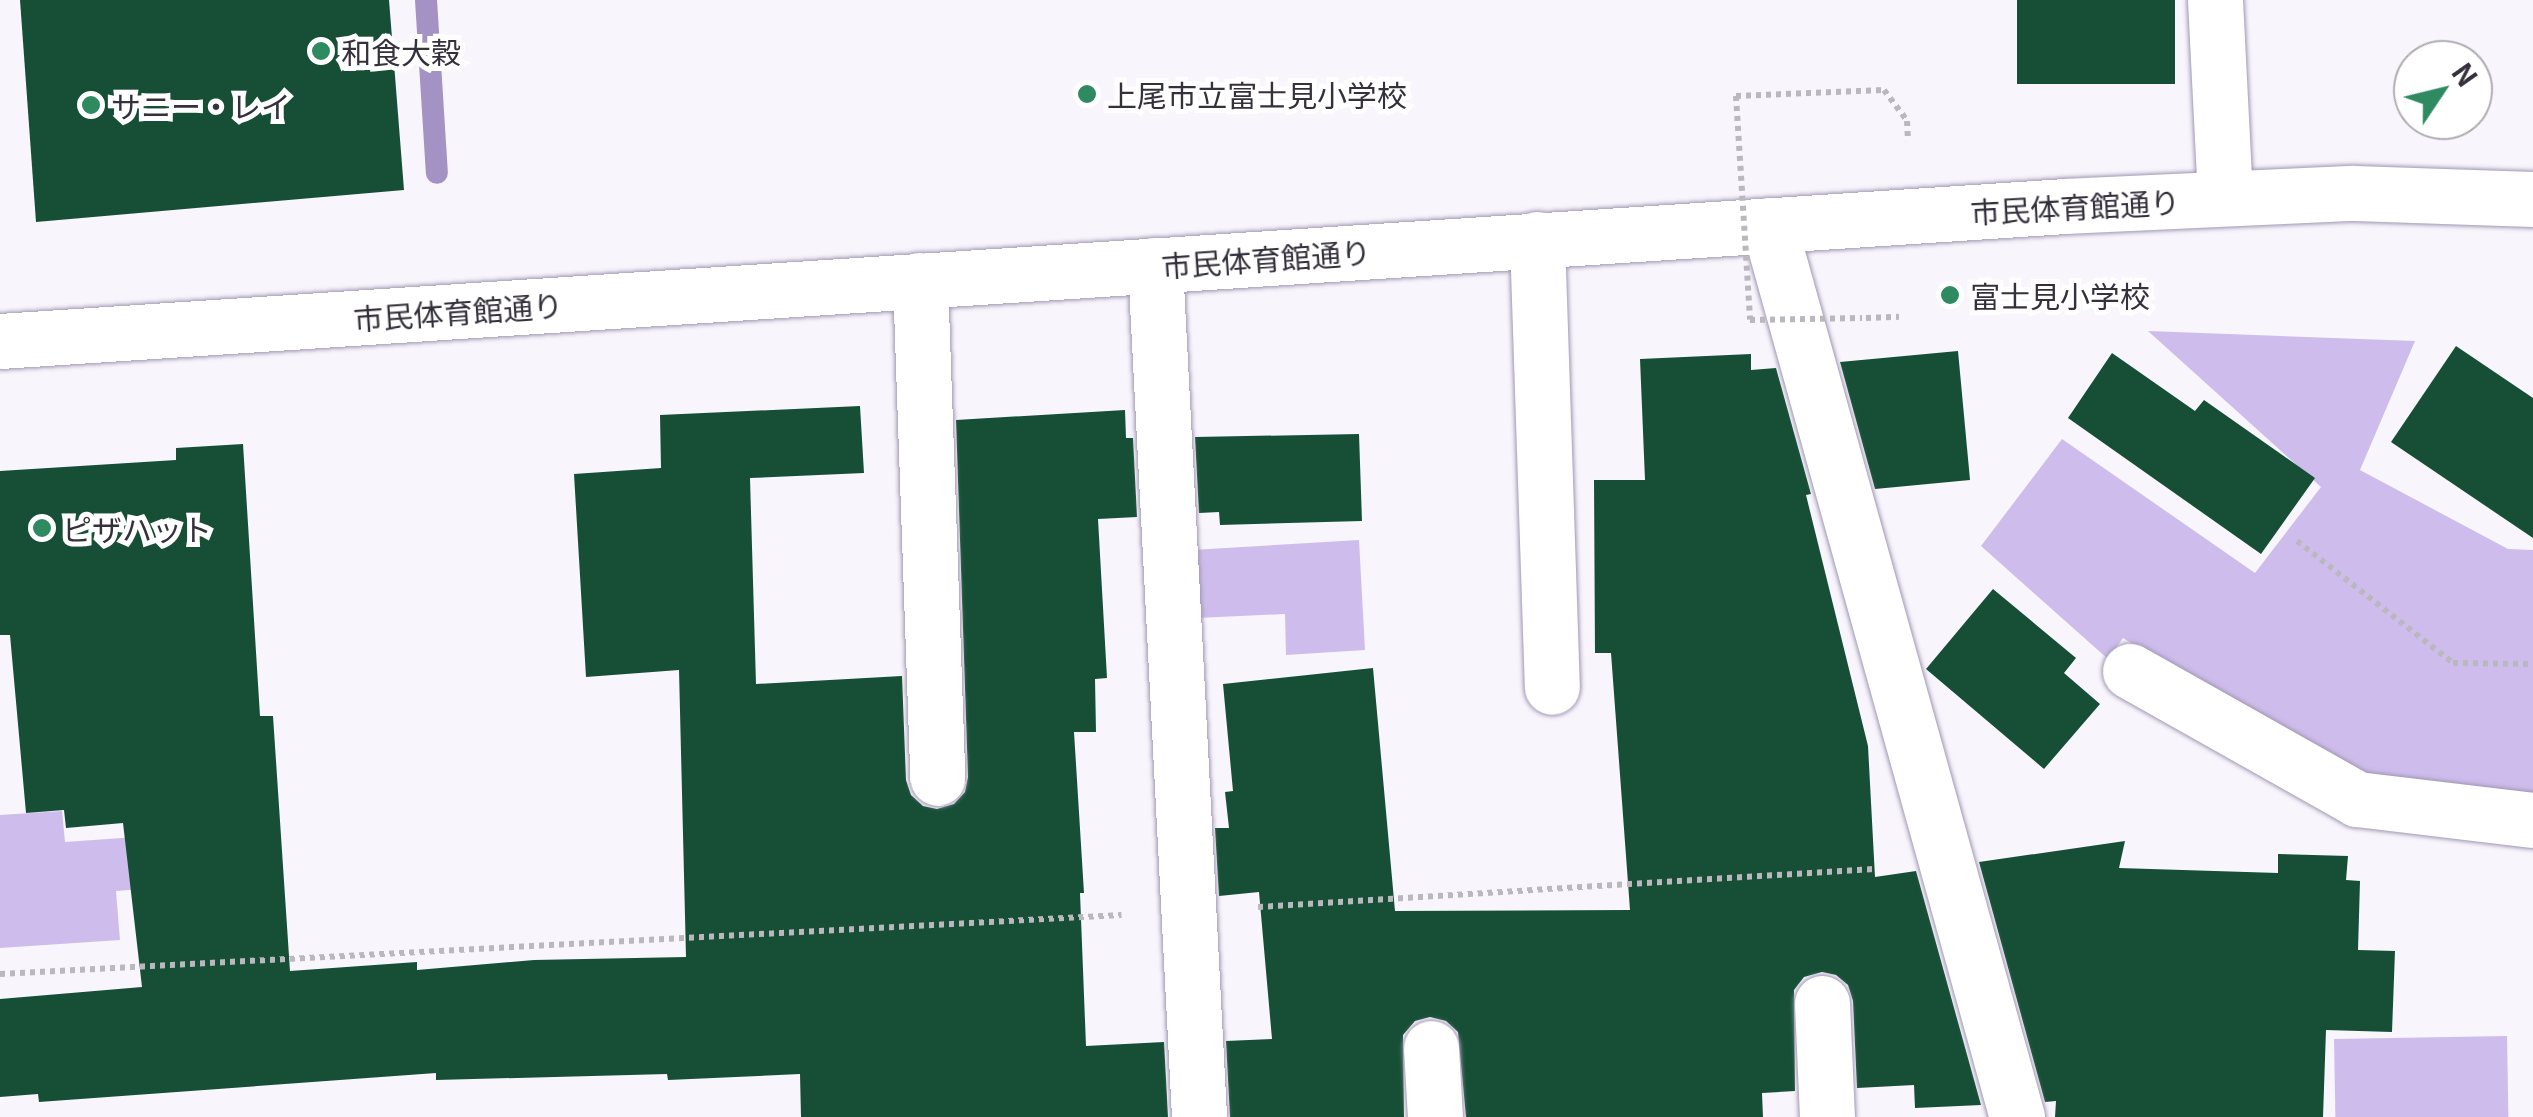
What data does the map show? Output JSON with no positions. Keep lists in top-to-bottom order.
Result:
{
  "streets": {
    "street": ["市民体育館通り"]
  },
  "places": [
    "和食大穀",
    "上尾市立富士見小学校",
    "サニー・レイ",
    "富士見小学校",
    "ピザハット"
  ],
  "north": "top right"
}
